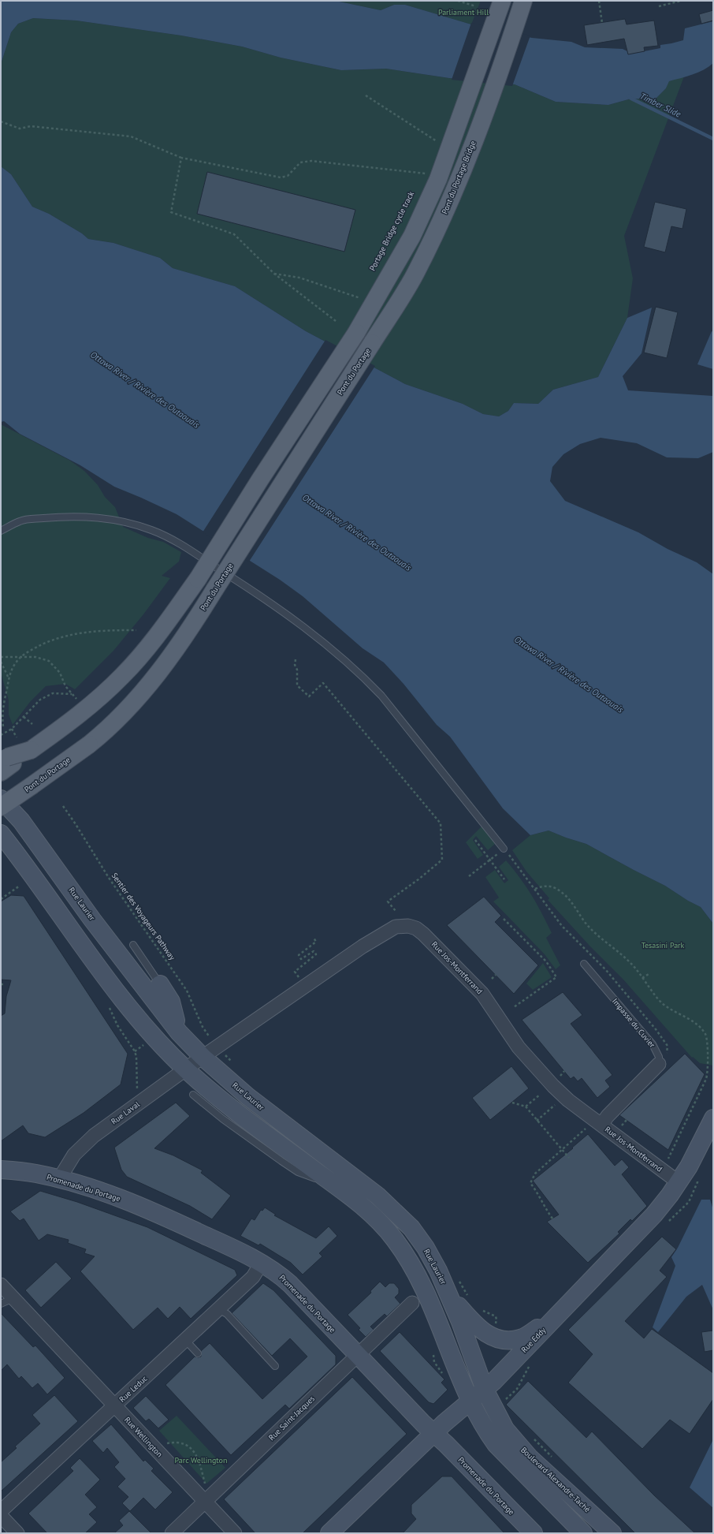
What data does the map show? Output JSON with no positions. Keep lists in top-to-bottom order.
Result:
{
  "streets": {
    "main road": [
      "Pont du Portage Bridge",
      "Pont du Portage",
      "Rue Laurier",
      "Promenade du Portage",
      "Rue Eddy",
      "Boulevard Alexandre-Taché"
    ],
    "street": [
      "Rue Jos-Montferrand",
      "Rue Laval",
      "Rue Leduc",
      "Rue Saint-Jacques",
      "Rue Wellington"
    ],
    "lane": ["Impasse du Cuvier"],
    "path": ["Sentier des Voyageurs Pathway"]
  },
  "crossings": [
    ["Pont du Portage Bridge", "Pont du Portage"],
    ["Pont du Portage", "Rue Laurier"],
    ["Rue Laurier", "Rue Jos-Montferrand"],
    ["Rue Laurier", "Rue Laval"],
    ["Rue Laurier", "Rue Eddy"],
    ["Rue Laurier", "Boulevard Alexandre-Taché"],
    ["Rue Jos-Montferrand", "Rue Laval"],
    ["Rue Jos-Montferrand", "Rue Eddy"],
    ["Rue Laval", "Promenade du Portage"],
    ["Promenade du Portage", "Rue Eddy"],
    ["Promenade du Portage", "Rue Leduc"],
    ["Promenade du Portage", "Rue Saint-Jacques"],
    ["Rue Eddy", "Boulevard Alexandre-Taché"],
    ["Rue Leduc", "Rue Wellington"],
    ["Rue Saint-Jacques", "Rue Wellington"]
  ],
  "water": ["Timber Slide", "Ottawa River / Rivière des Outaouais"],
  "parks": ["Parliament Hill", "Tesasini Park", "Parc Wellington"]
}
